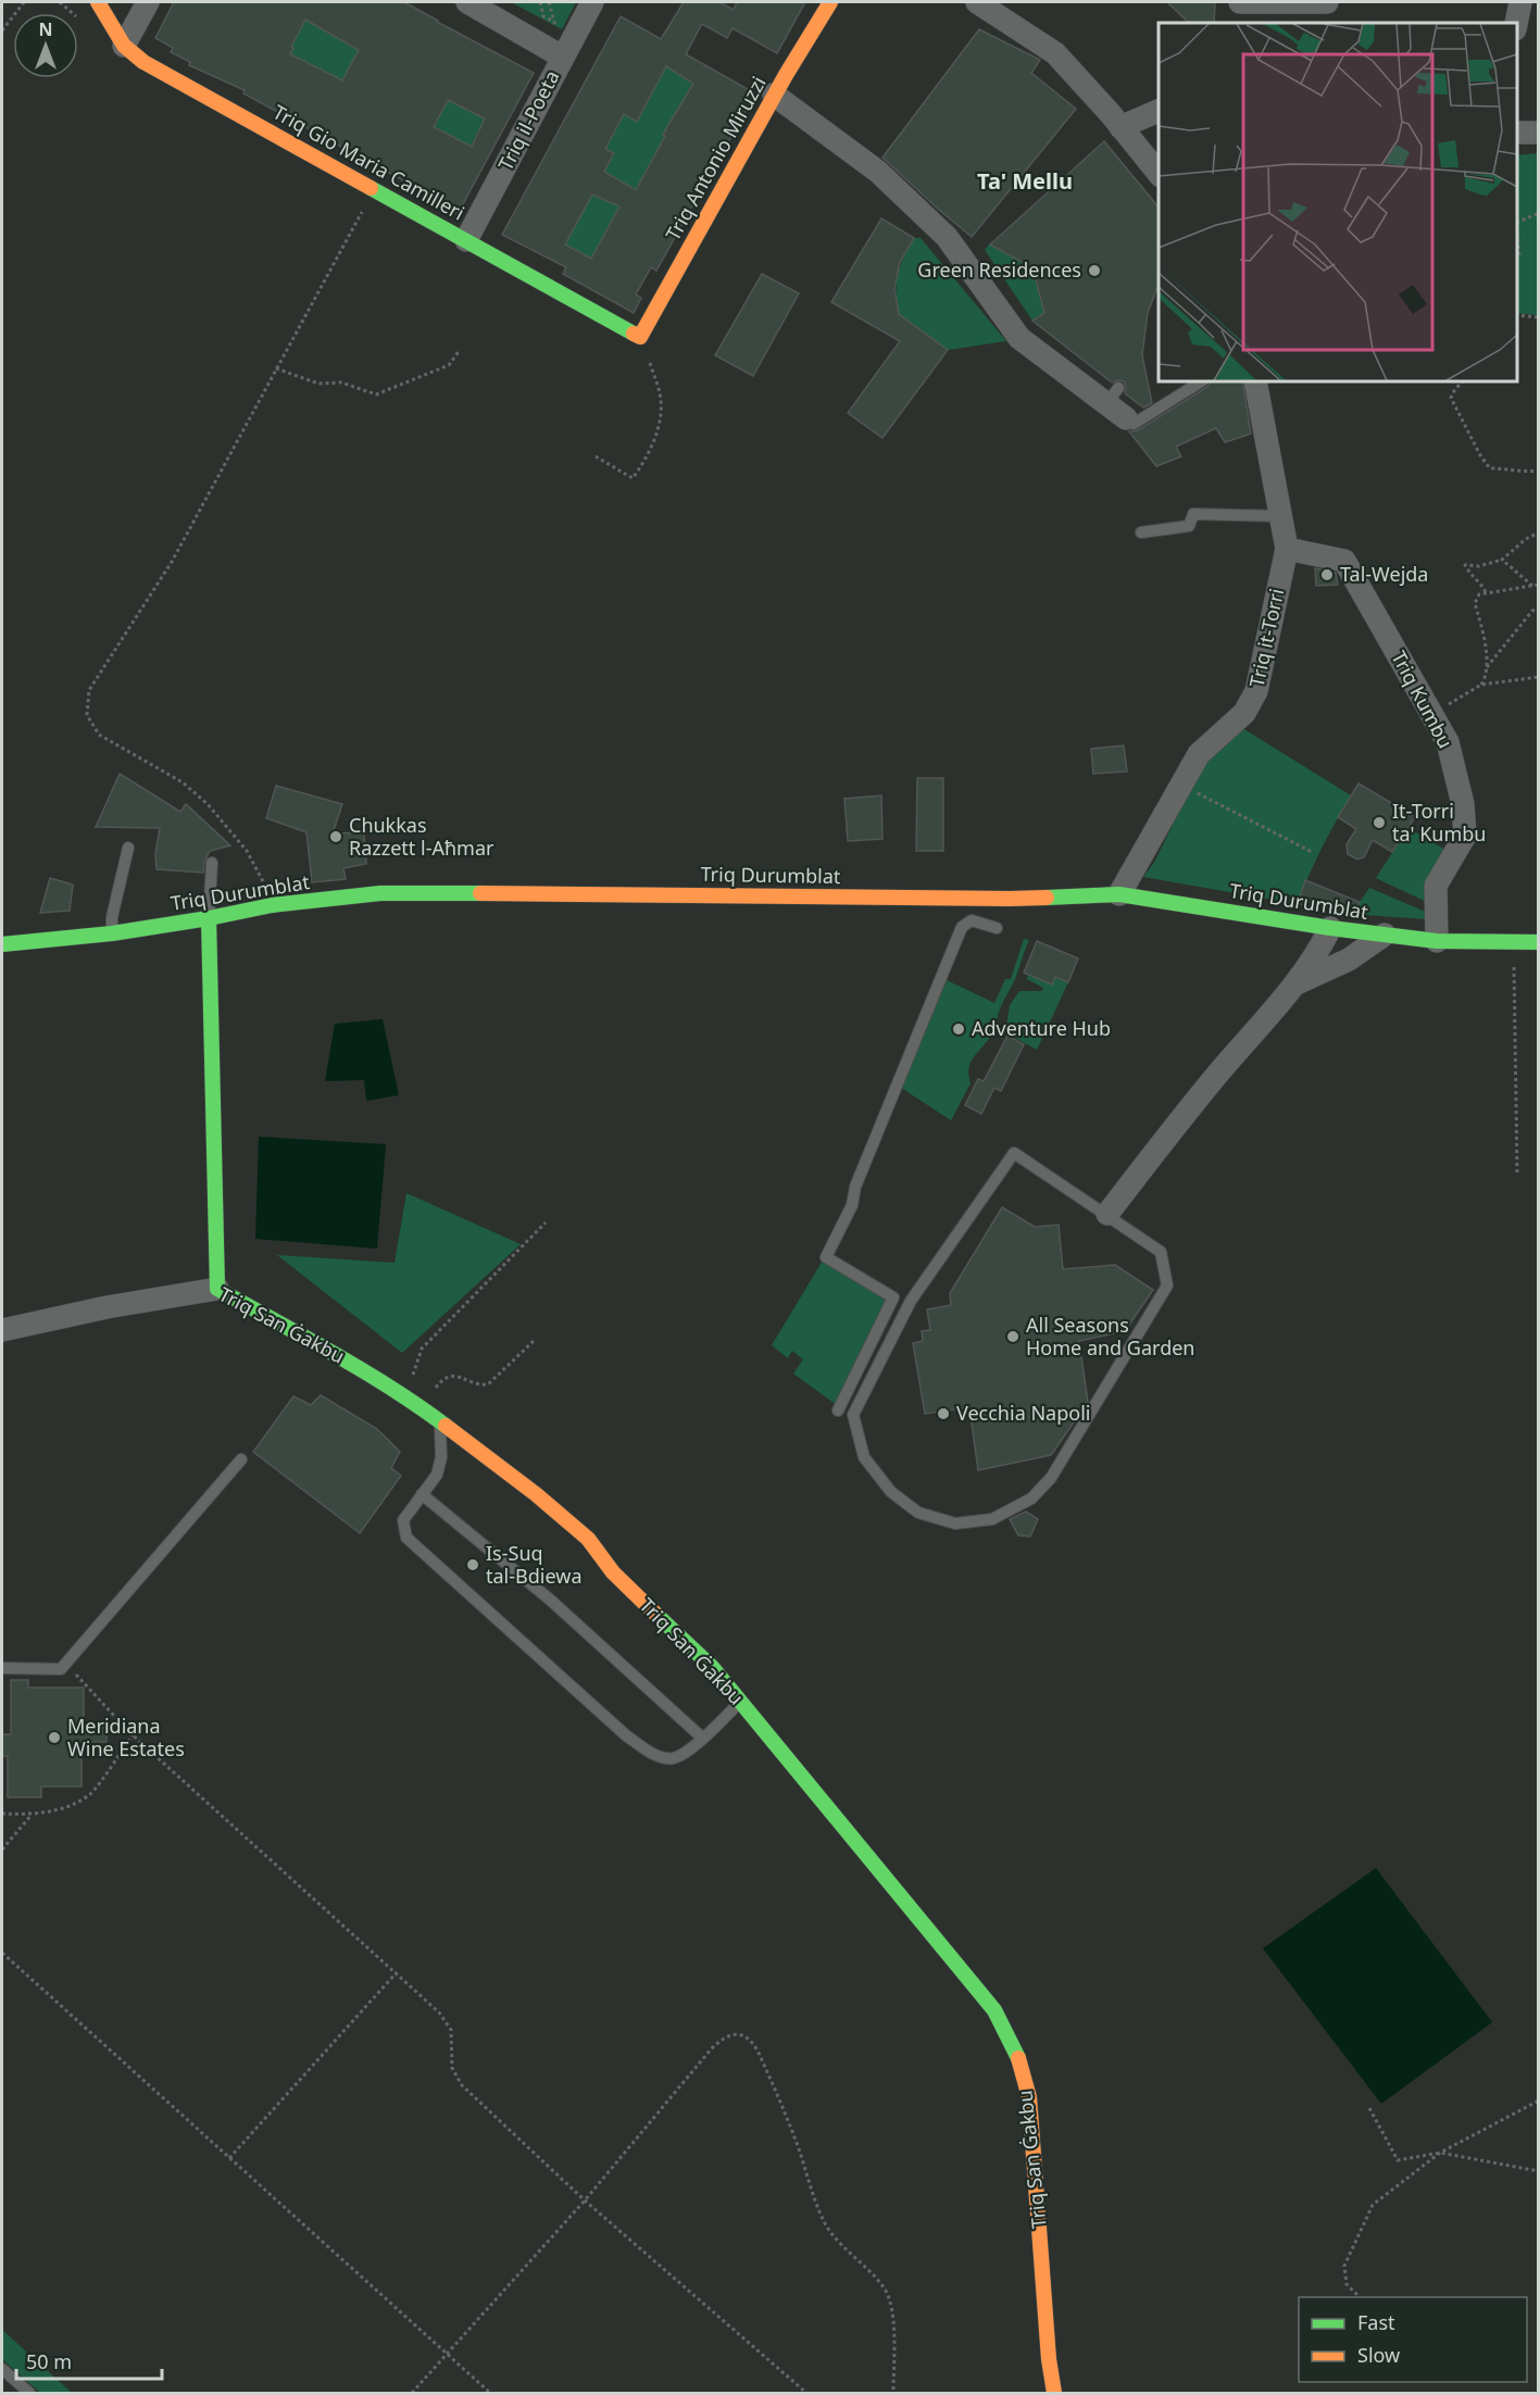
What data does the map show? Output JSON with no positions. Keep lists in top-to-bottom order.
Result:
{
  "streets": {
    "street": [
      "Triq il-Poeta",
      "Triq Antonio Miruzzi",
      "Triq Gio Maria Camilleri",
      "Triq it-Torri",
      "Triq Kumbu",
      "Triq Durumblat",
      "Triq San Ġakbu"
    ]
  },
  "crossings": [
    ["Triq il-Poeta", "Triq Gio Maria Camilleri"],
    ["Triq Antonio Miruzzi", "Triq Gio Maria Camilleri"],
    ["Triq it-Torri", "Triq Kumbu"],
    ["Triq it-Torri", "Triq Durumblat"],
    ["Triq Kumbu", "Triq Durumblat"]
  ],
  "districts": ["Ta' Mellu"],
  "places": [
    "Green Residences",
    "Tal-Wejda",
    "It-Torri ta' Kumbu",
    "Chukkas Razzett l-Aħmar",
    "Adventure Hub",
    "All Seasons Home and Garden",
    "Vecchia Napoli",
    "Is-Suq tal-Bdiewa",
    "Meridiana Wine Estates"
  ],
  "legend": ["Fast", "Slow"],
  "scale_bar": "50 m",
  "north": "top"
}
